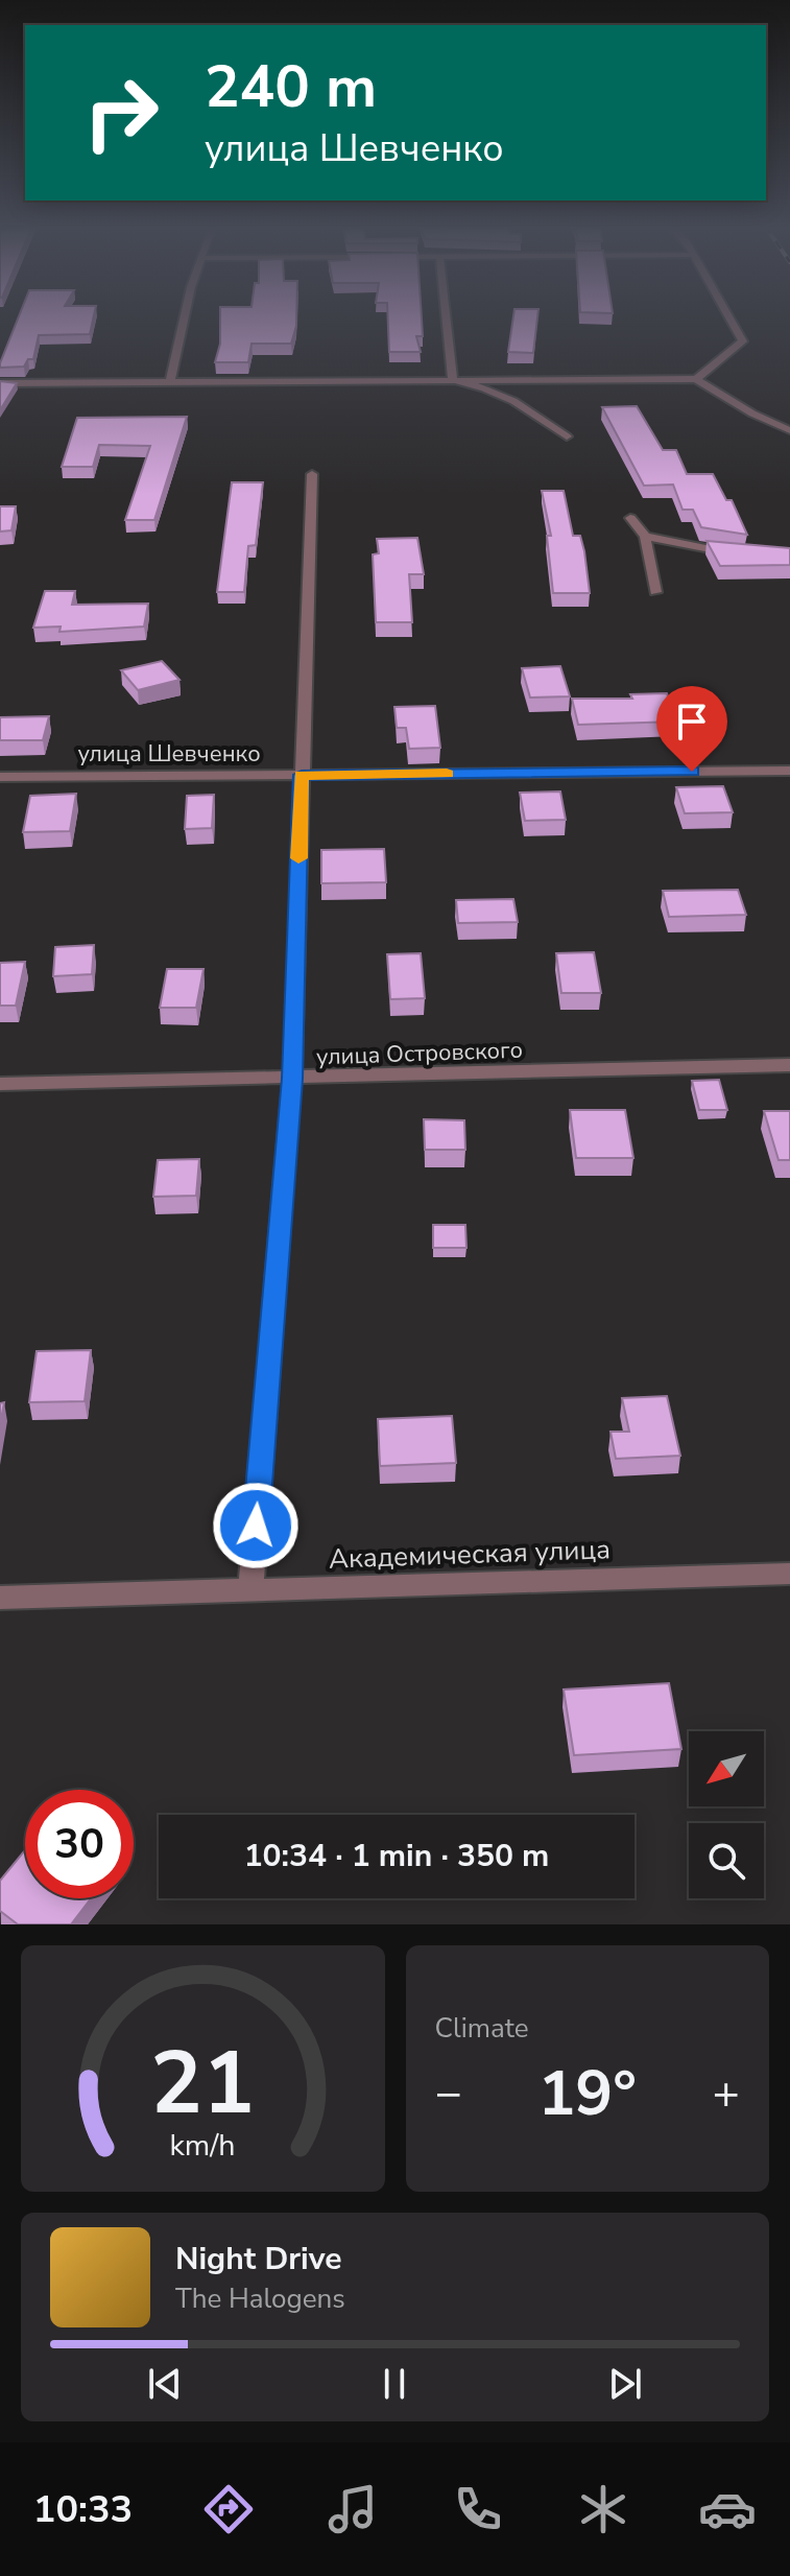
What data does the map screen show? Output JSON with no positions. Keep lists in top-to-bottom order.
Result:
{
  "streets": {
    "street": ["улица Шевченко", "улица Островского", "Академическая улица"]
  },
  "north": "bottom left",
  "page": {
    "turn": ["240 m", "улица Шевченко"],
    "limit": "30",
    "trip": "10:34 · 1 min · 350 m",
    "tile": "Climate",
    "heat": ["−", "19°", "+"],
    "song": ["Night Drive", "The Halogens"],
    "tabs": "10:33",
    "gauge": ["21", "km/h"]
  }
}
